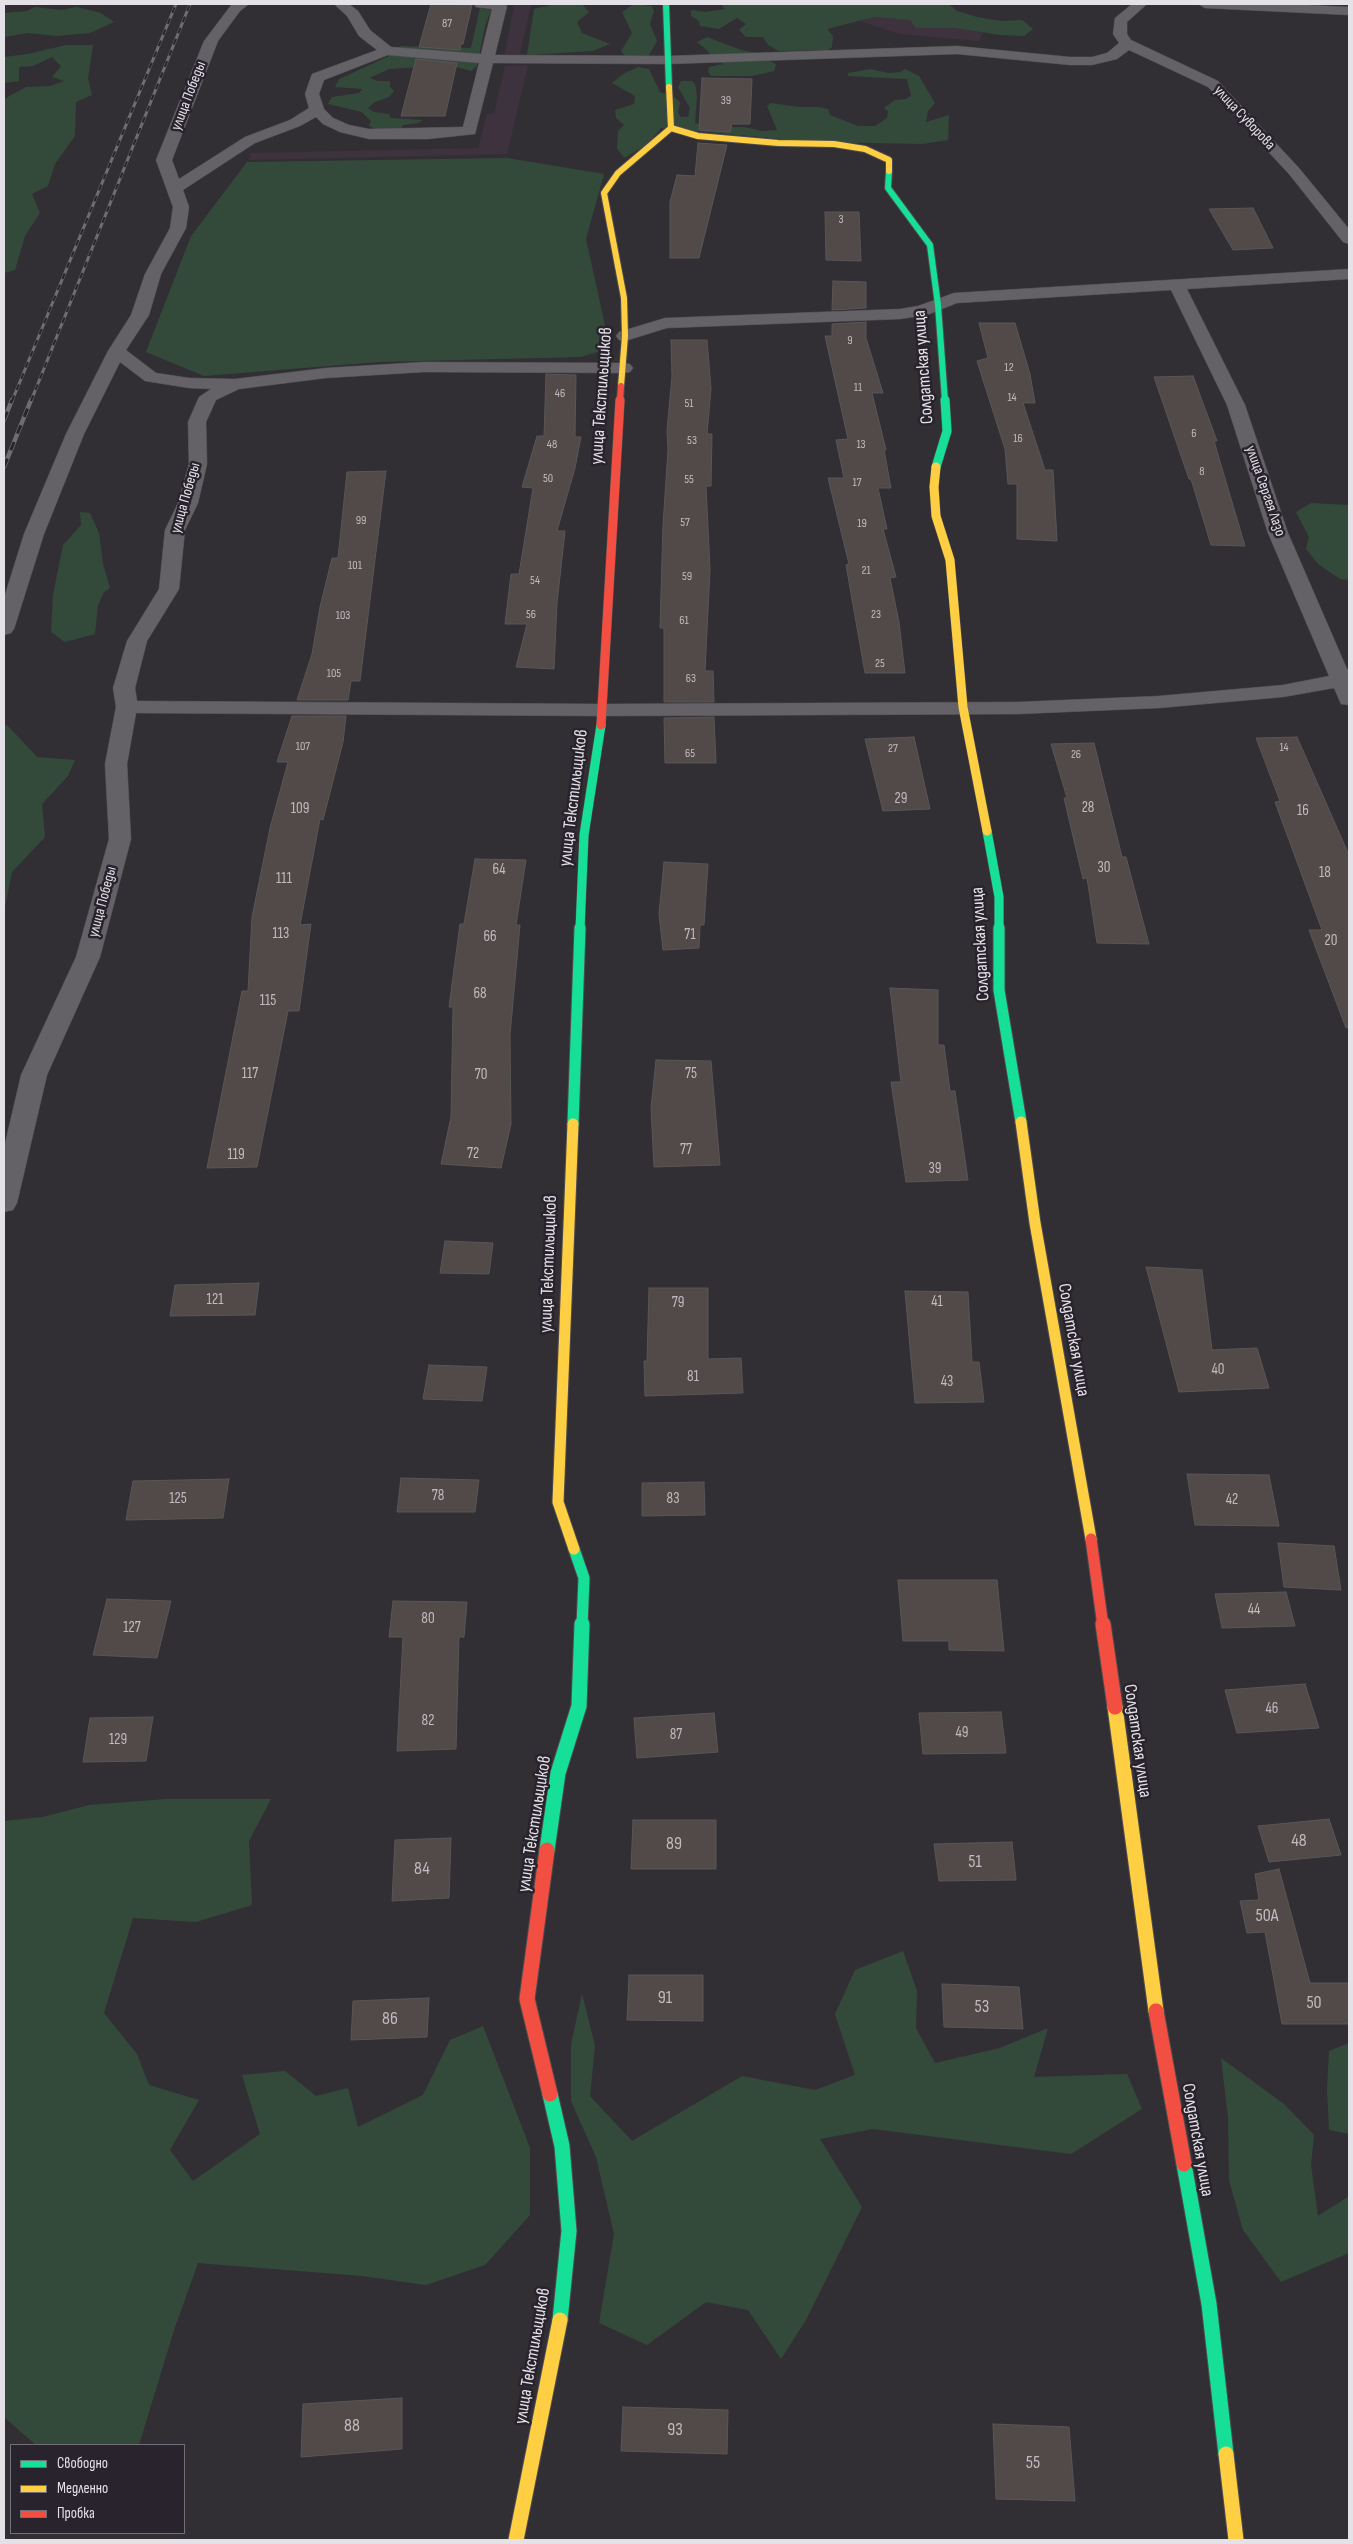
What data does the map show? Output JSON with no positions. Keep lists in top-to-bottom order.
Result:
{
  "streets": {
    "street": [
      "улица Победы",
      "улица Суворова",
      "Солдатская улица",
      "улица Текстильщиков",
      "улица Сергея Лазо"
    ]
  },
  "crossings": [
    ["Солдатская улица", "улица Текстильщиков"]
  ],
  "house_numbers": [
    "87",
    "39",
    "3",
    "9",
    "12",
    "11",
    "46",
    "14",
    "51",
    "6",
    "16",
    "53",
    "48",
    "13",
    "8",
    "50",
    "55",
    "17",
    "99",
    "57",
    "19",
    "101",
    "21",
    "59",
    "54",
    "56",
    "23",
    "103",
    "61",
    "25",
    "105",
    "63",
    "107",
    "14",
    "27",
    "65",
    "26",
    "29",
    "28",
    "109",
    "16",
    "30",
    "64",
    "18",
    "111",
    "113",
    "71",
    "66",
    "20",
    "68",
    "115",
    "117",
    "75",
    "70",
    "77",
    "72",
    "119",
    "39",
    "121",
    "41",
    "79",
    "40",
    "81",
    "43",
    "78",
    "125",
    "83",
    "42",
    "44",
    "80",
    "127",
    "46",
    "82",
    "49",
    "87",
    "129",
    "48",
    "89",
    "51",
    "84",
    "50А",
    "91",
    "50",
    "53",
    "86",
    "88",
    "93",
    "55"
  ],
  "legend": ["Свободно", "Медленно", "Пробка"]
}
